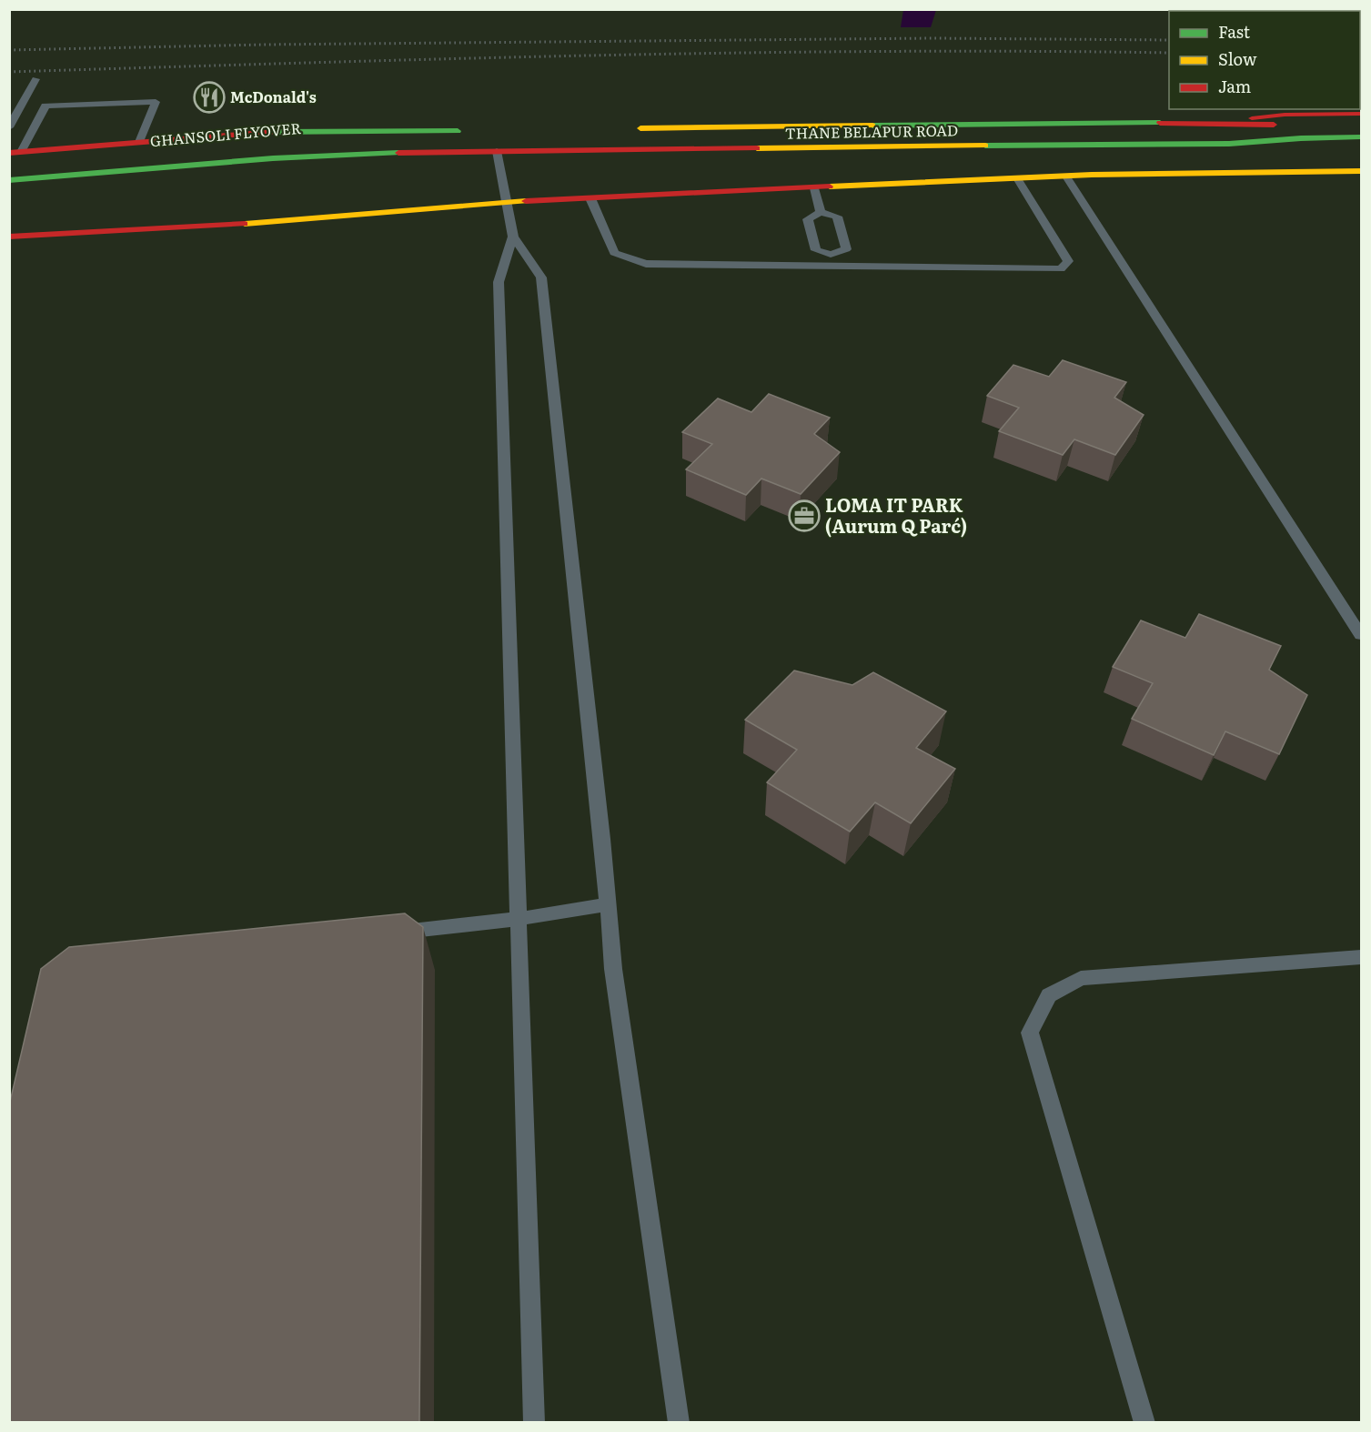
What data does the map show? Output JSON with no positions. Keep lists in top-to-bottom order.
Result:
{
  "streets": {
    "main road": ["THANE BELAPUR ROAD", "GHANSOLI FLYOVER"]
  },
  "crossings": [
    ["THANE BELAPUR ROAD", "GHANSOLI FLYOVER"]
  ],
  "places": {
    "restaurant": ["McDonald's"],
    "office": ["LOMA IT PARK (Aurum Q Parć)"]
  },
  "legend": ["Fast", "Slow", "Jam"]
}
